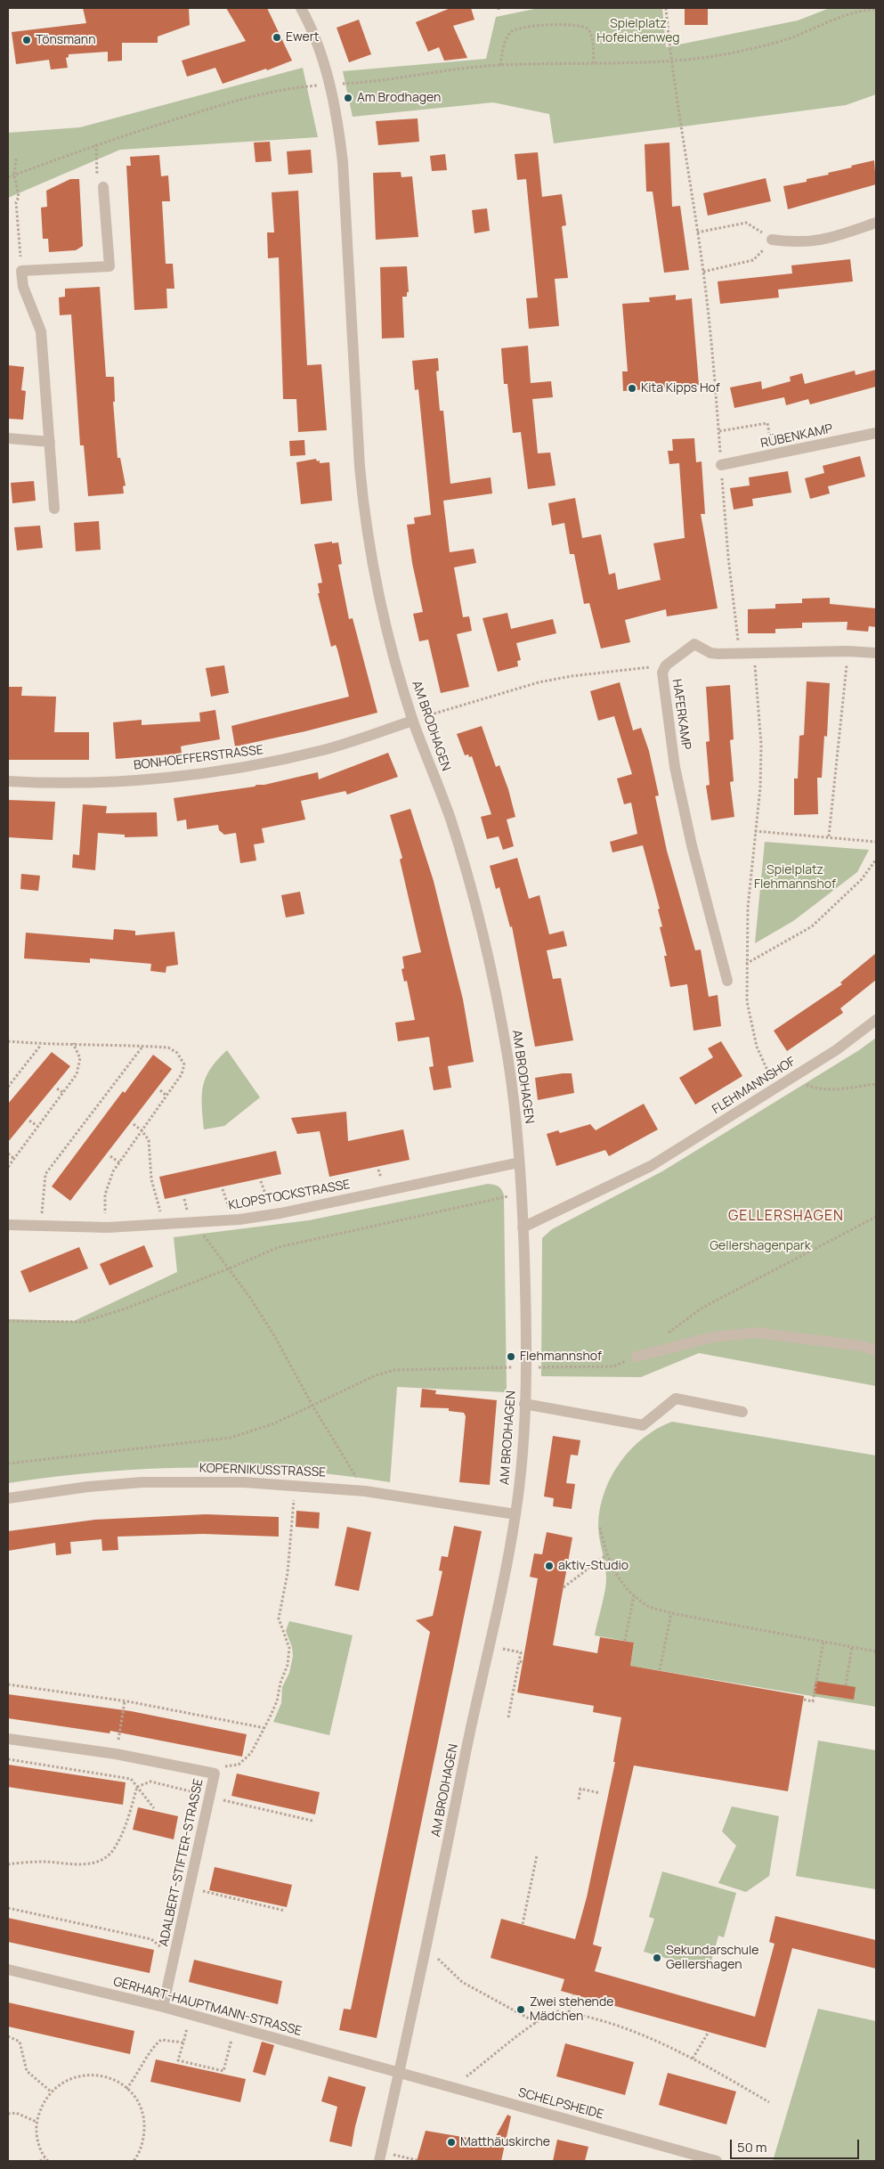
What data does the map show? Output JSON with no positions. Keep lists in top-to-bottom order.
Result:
{
  "streets": {
    "street": [
      "RÜBENKAMP",
      "HAFERKAMP",
      "AM BRODHAGEN",
      "BONHOEFFERSTRASSE",
      "FLEHMANNSHOF",
      "KLOPSTOCKSTRASSE",
      "KOPERNIKUSSTRASSE",
      "ADALBERT-STIFTER-STRASSE",
      "GERHART-HAUPTMANN-STRASSE",
      "SCHELPSHEIDE"
    ]
  },
  "crossings": [
    ["AM BRODHAGEN", "BONHOEFFERSTRASSE"],
    ["AM BRODHAGEN", "FLEHMANNSHOF"],
    ["AM BRODHAGEN", "KLOPSTOCKSTRASSE"],
    ["AM BRODHAGEN", "KOPERNIKUSSTRASSE"],
    ["AM BRODHAGEN", "GERHART-HAUPTMANN-STRASSE"],
    ["AM BRODHAGEN", "SCHELPSHEIDE"],
    ["ADALBERT-STIFTER-STRASSE", "GERHART-HAUPTMANN-STRASSE"],
    ["GERHART-HAUPTMANN-STRASSE", "SCHELPSHEIDE"]
  ],
  "districts": ["GELLERSHAGEN"],
  "parks": ["Spielplatz Hofeichenweg", "Spielplatz Flehmannshof", "Gellershagenpark"],
  "places": [
    "Ewert",
    "Tönsmann",
    "Am Brodhagen",
    "Kita Kipps Hof",
    "Flehmannshof",
    "aktiv-Studio",
    "Sekundarschule Gellershagen",
    "Zwei stehende Mädchen",
    "Matthäuskirche"
  ],
  "scale_bar": "50 m"
}
